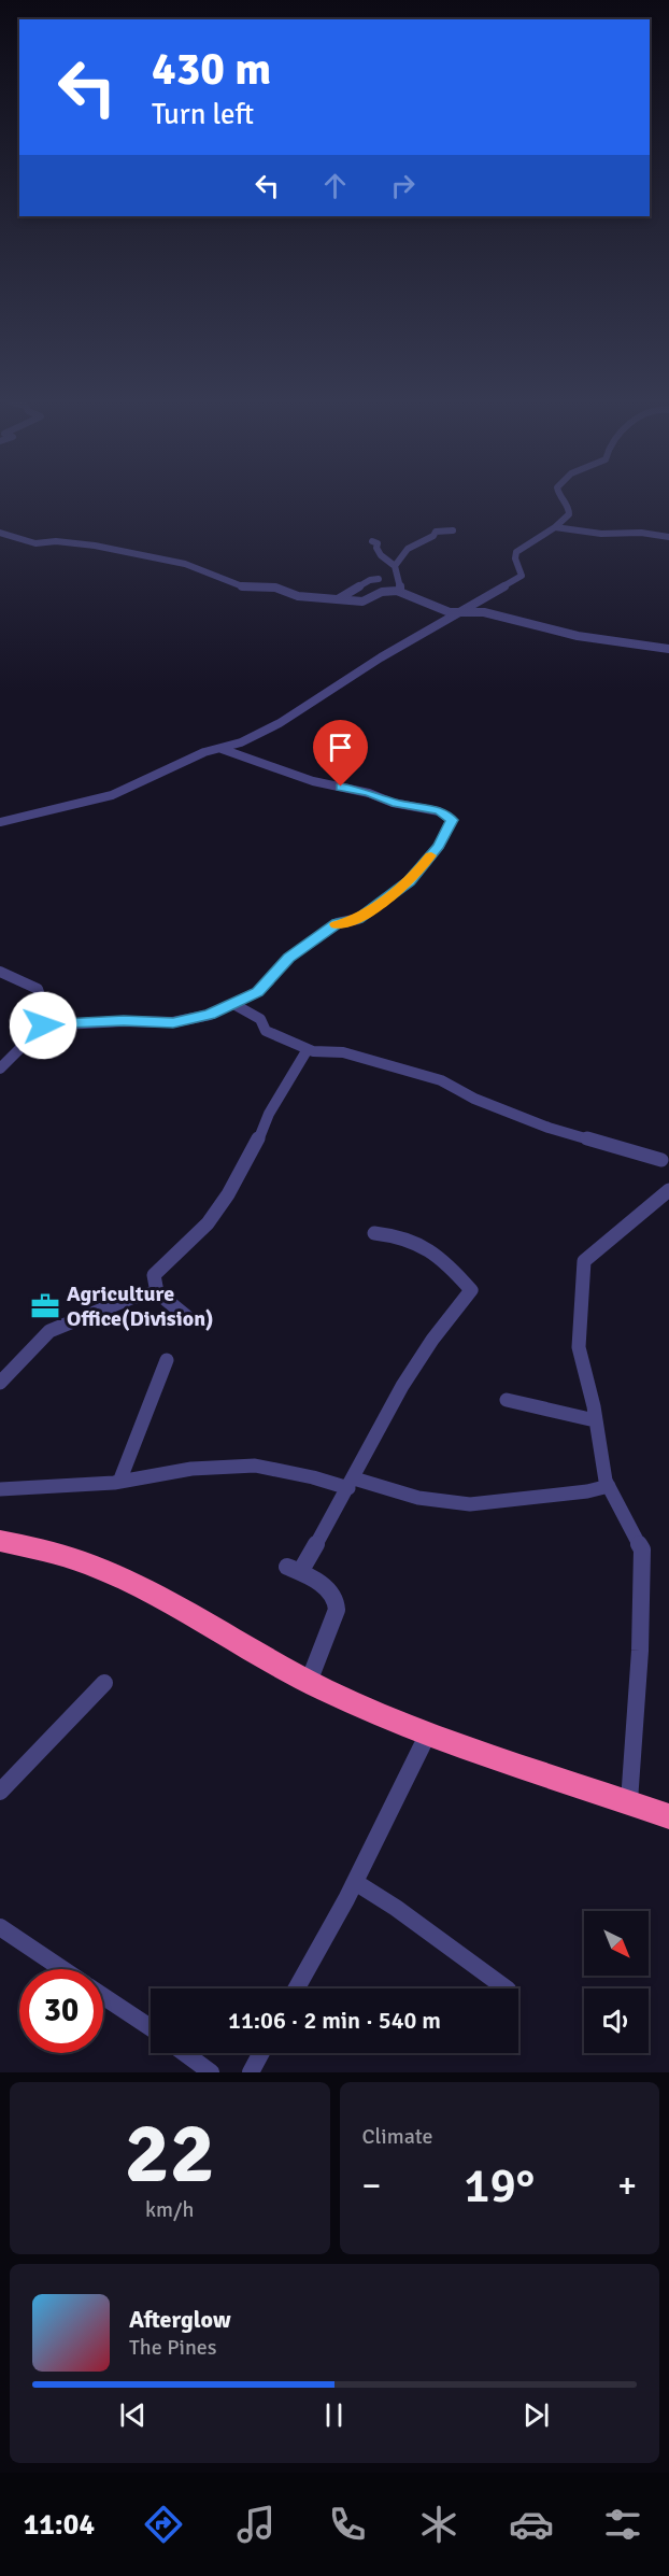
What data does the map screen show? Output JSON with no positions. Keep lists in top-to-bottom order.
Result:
{
  "places": {
    "office": ["Agriculture Office(Division)"]
  },
  "north": "bottom right",
  "page": {
    "turn": ["430 m", "Turn left"],
    "limit": "30",
    "trip": "11:06 · 2 min · 540 m",
    "tile": [
      ["22", "km/h"],
      "Climate"
    ],
    "heat": ["−", "19°", "+"],
    "song": ["Afterglow", "The Pines"],
    "tabs": "11:04"
  }
}
